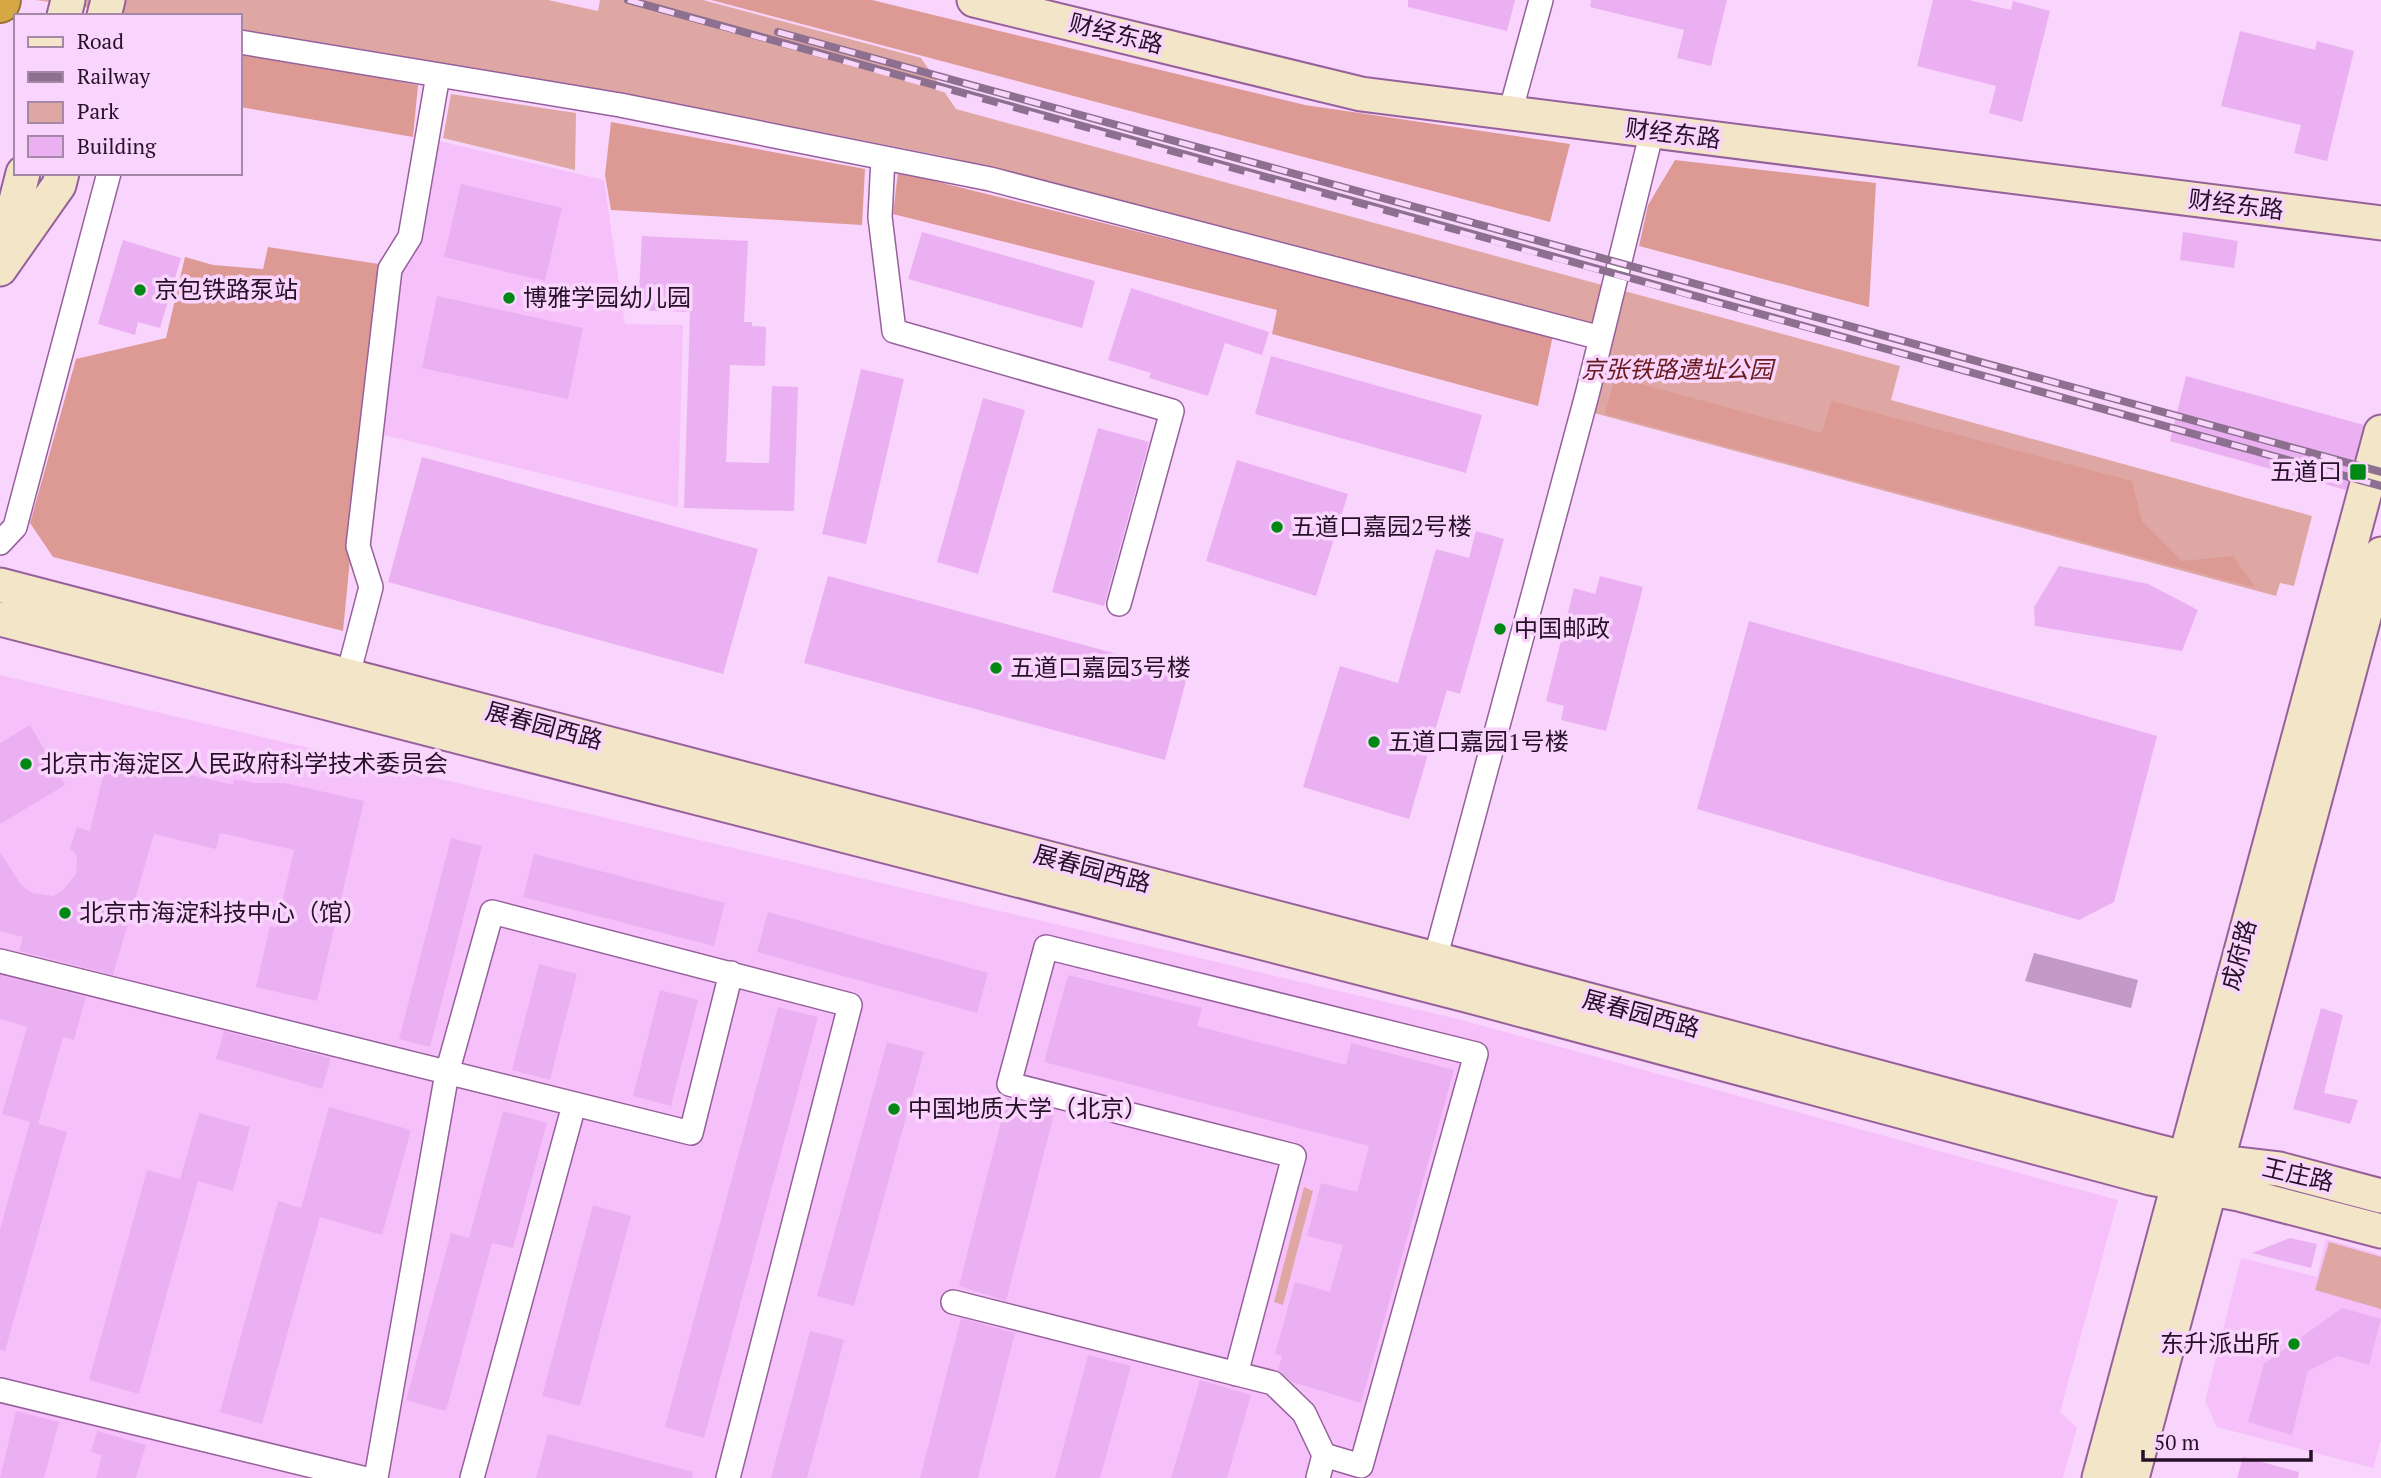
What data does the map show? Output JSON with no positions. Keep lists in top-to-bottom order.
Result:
{
  "streets": {
    "main road": [
      "财经东路",
      "展春园西路",
      "成府路",
      "王庄路"
    ]
  },
  "crossings": [
    ["展春园西路", "成府路"],
    ["展春园西路", "王庄路"],
    ["成府路", "王庄路"]
  ],
  "parks": ["京张铁路遗址公园"],
  "places": {
    "other": [
      "京包铁路泵站",
      "博雅学园幼儿园",
      "五道口嘉园2号楼",
      "中国邮政",
      "五道口嘉园3号楼",
      "五道口嘉园1号楼",
      "北京市海淀区人民政府科学技术委员会",
      "北京市海淀科技中心（馆）",
      "中国地质大学（北京）",
      "东升派出所"
    ],
    "transit": ["五道口"]
  },
  "legend": [
    "Road",
    "Railway",
    "Park",
    "Building"
  ],
  "scale_bar": "50 m"
}
